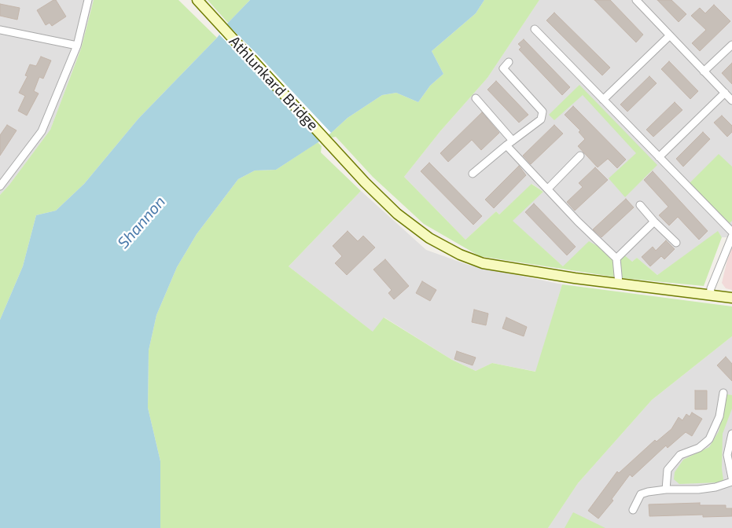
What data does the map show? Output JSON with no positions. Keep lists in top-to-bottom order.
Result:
{
  "streets": {
    "main road": ["Athlunkard Bridge"]
  },
  "water": ["Shannon"]
}
